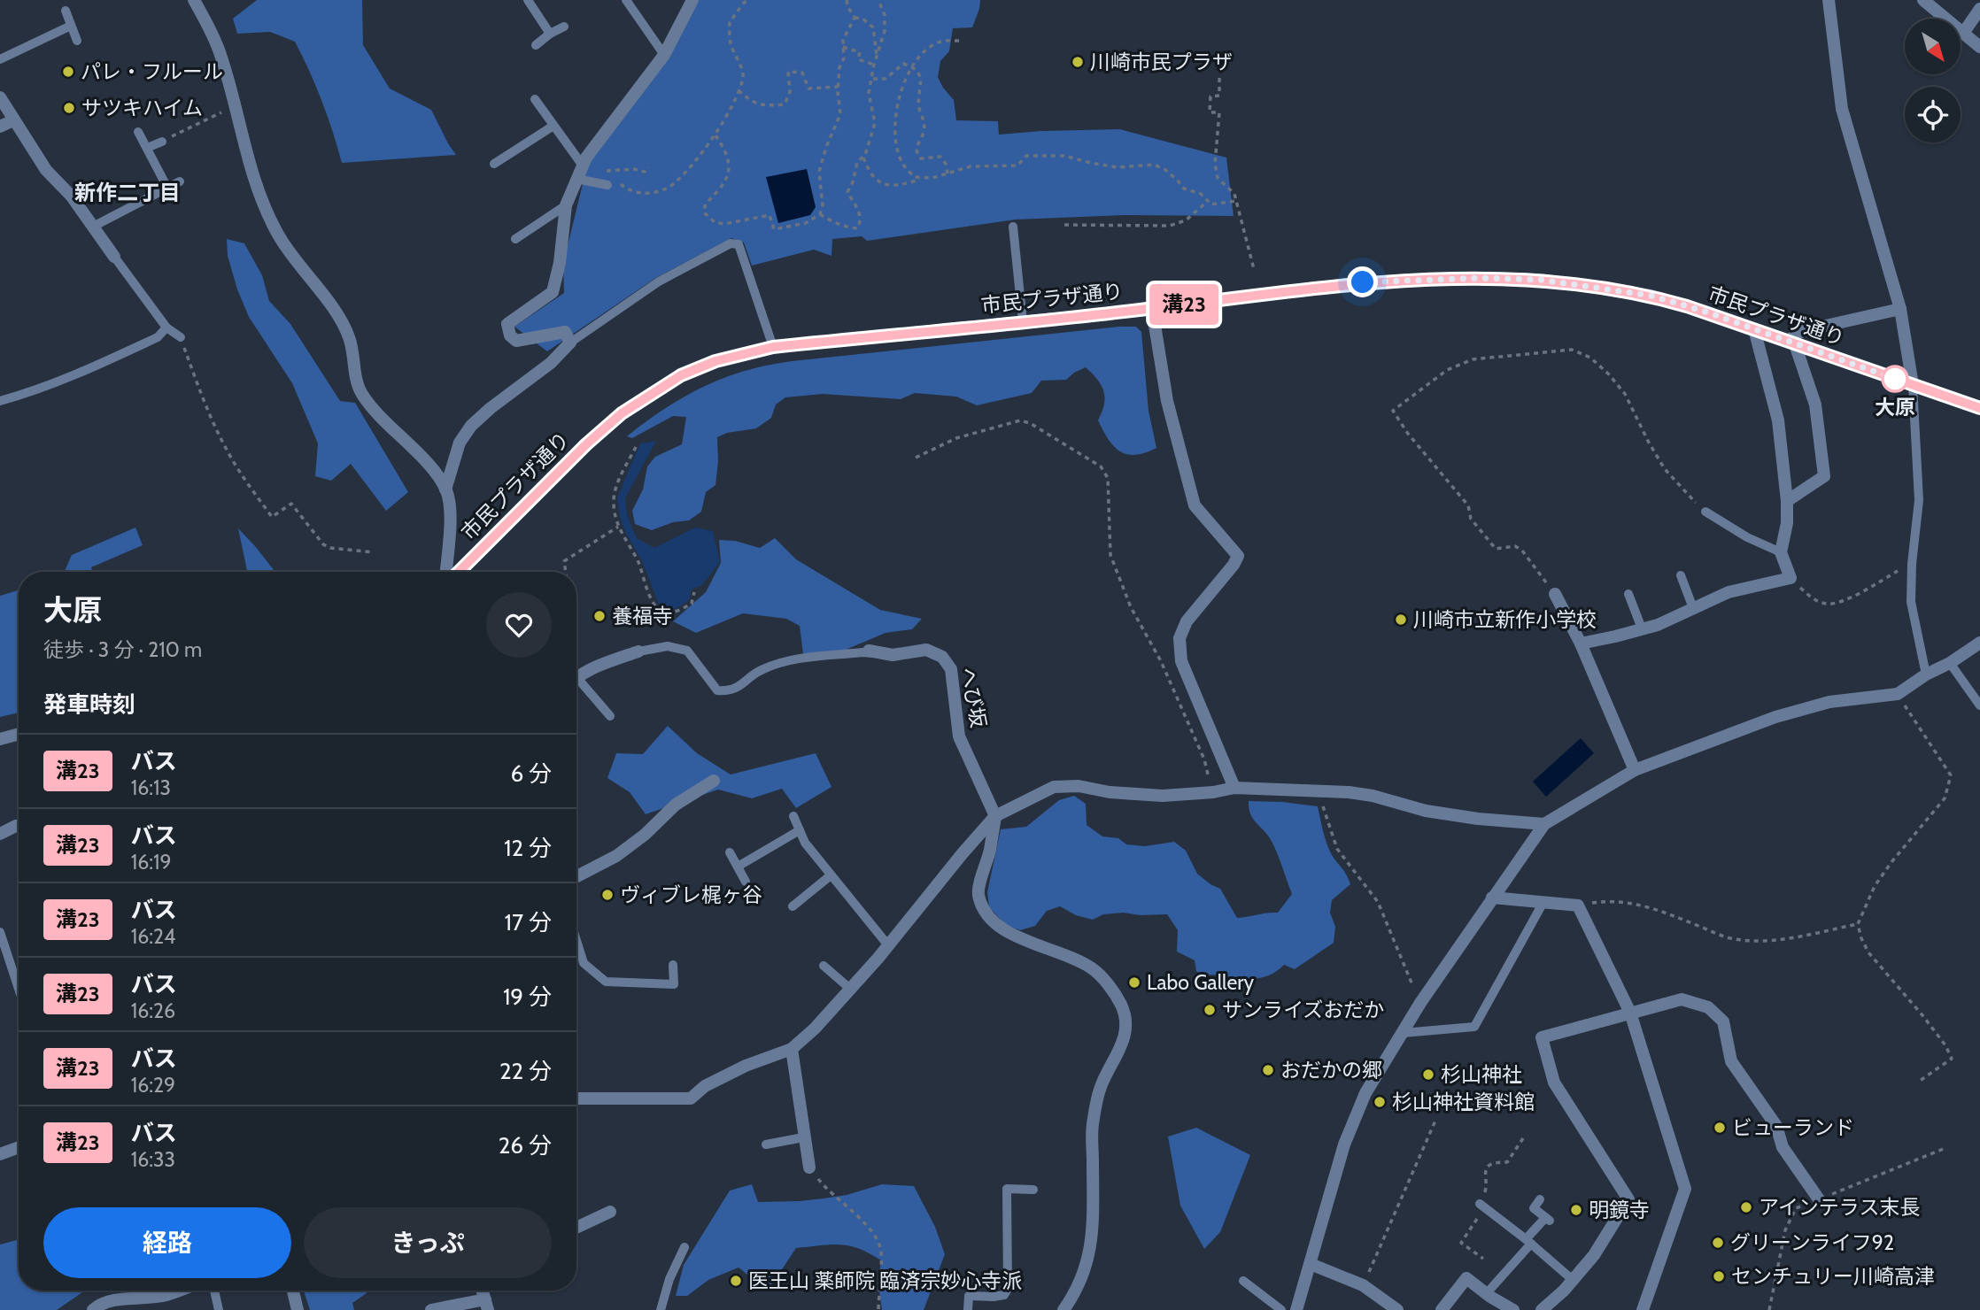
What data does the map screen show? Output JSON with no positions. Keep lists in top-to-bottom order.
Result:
{
  "streets": {
    "street": ["市民プラザ通り", "へび坂"]
  },
  "districts": ["新作二丁目"],
  "places": [
    "川崎市民プラザ",
    "パレ・フルール",
    "サツキハイム",
    "大原",
    "養福寺",
    "川崎市立新作小学校",
    "ヴィブレ梶ヶ谷",
    "Labo Gallery",
    "サンライズおだか",
    "おだかの郷",
    "杉山神社",
    "杉山神社資料館",
    "ビューランド",
    "アインテラス末長",
    "明鏡寺",
    "グリーンライフ92",
    "センチュリー川崎高津",
    "医王山 薬師院 臨済宗妙心寺派"
  ],
  "lines": ["bus line 溝23"],
  "north": "bottom right",
  "page": {
    "on_map": "溝23",
    "heading": [
      ["大原", "徒歩 · 3 分 · 210 m"],
      "発車時刻"
    ],
    "list": [
      {
        "mark": "溝23",
        "name": "バス",
        "note": "16:13",
        "value": "6 分"
      },
      {
        "mark": "溝23",
        "name": "バス",
        "note": "16:19",
        "value": "12 分"
      },
      {
        "mark": "溝23",
        "name": "バス",
        "note": "16:24",
        "value": "17 分"
      },
      {
        "mark": "溝23",
        "name": "バス",
        "note": "16:26",
        "value": "19 分"
      },
      {
        "mark": "溝23",
        "name": "バス",
        "note": "16:29",
        "value": "22 分"
      },
      {
        "mark": "溝23",
        "name": "バス",
        "note": "16:33",
        "value": "26 分"
      }
    ],
    "buttons": ["経路", "きっぷ"]
  }
}
